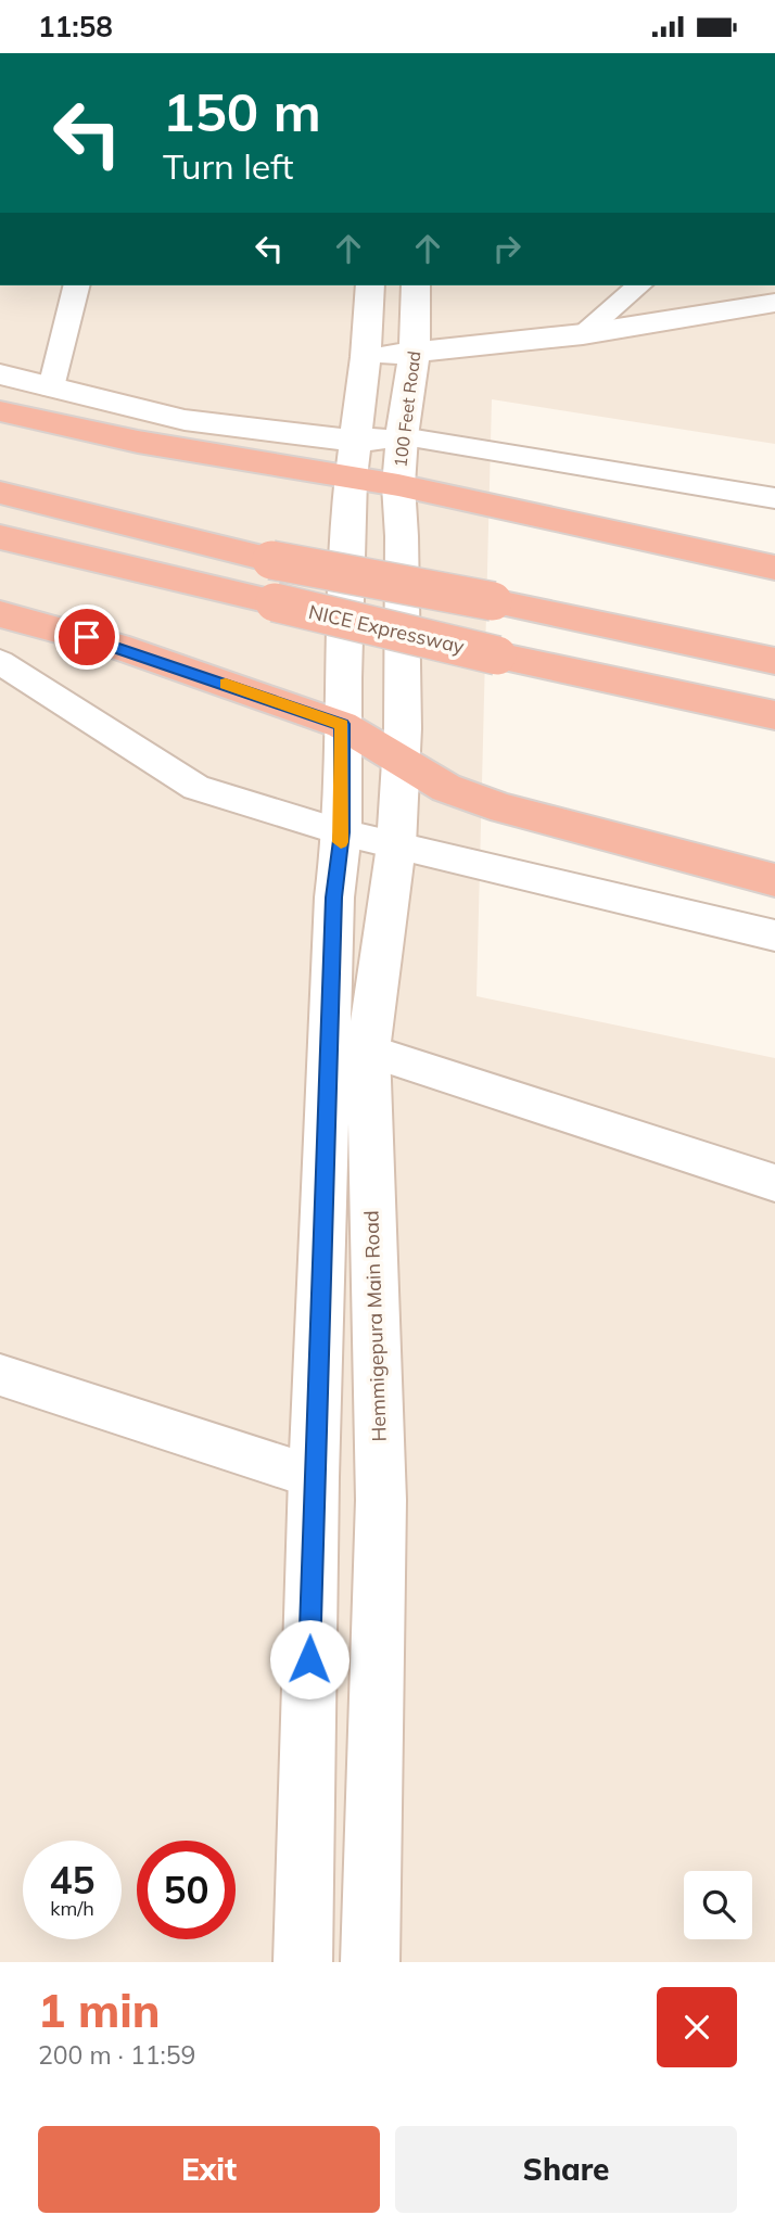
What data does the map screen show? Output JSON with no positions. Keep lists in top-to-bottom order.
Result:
{
  "streets": {
    "highway": ["NICE Expressway"],
    "main road": ["100 Feet Road", "Hemmigepura Main Road"]
  },
  "crossings": [
    ["100 Feet Road", "Hemmigepura Main Road"]
  ],
  "page": {
    "status": "11:58",
    "turn": ["150 m", "Turn left"],
    "speed": "45 km/h",
    "limit": "50",
    "heading": ["1 min", "200 m · 11:59"],
    "buttons": ["Exit", "Share"]
  }
}
